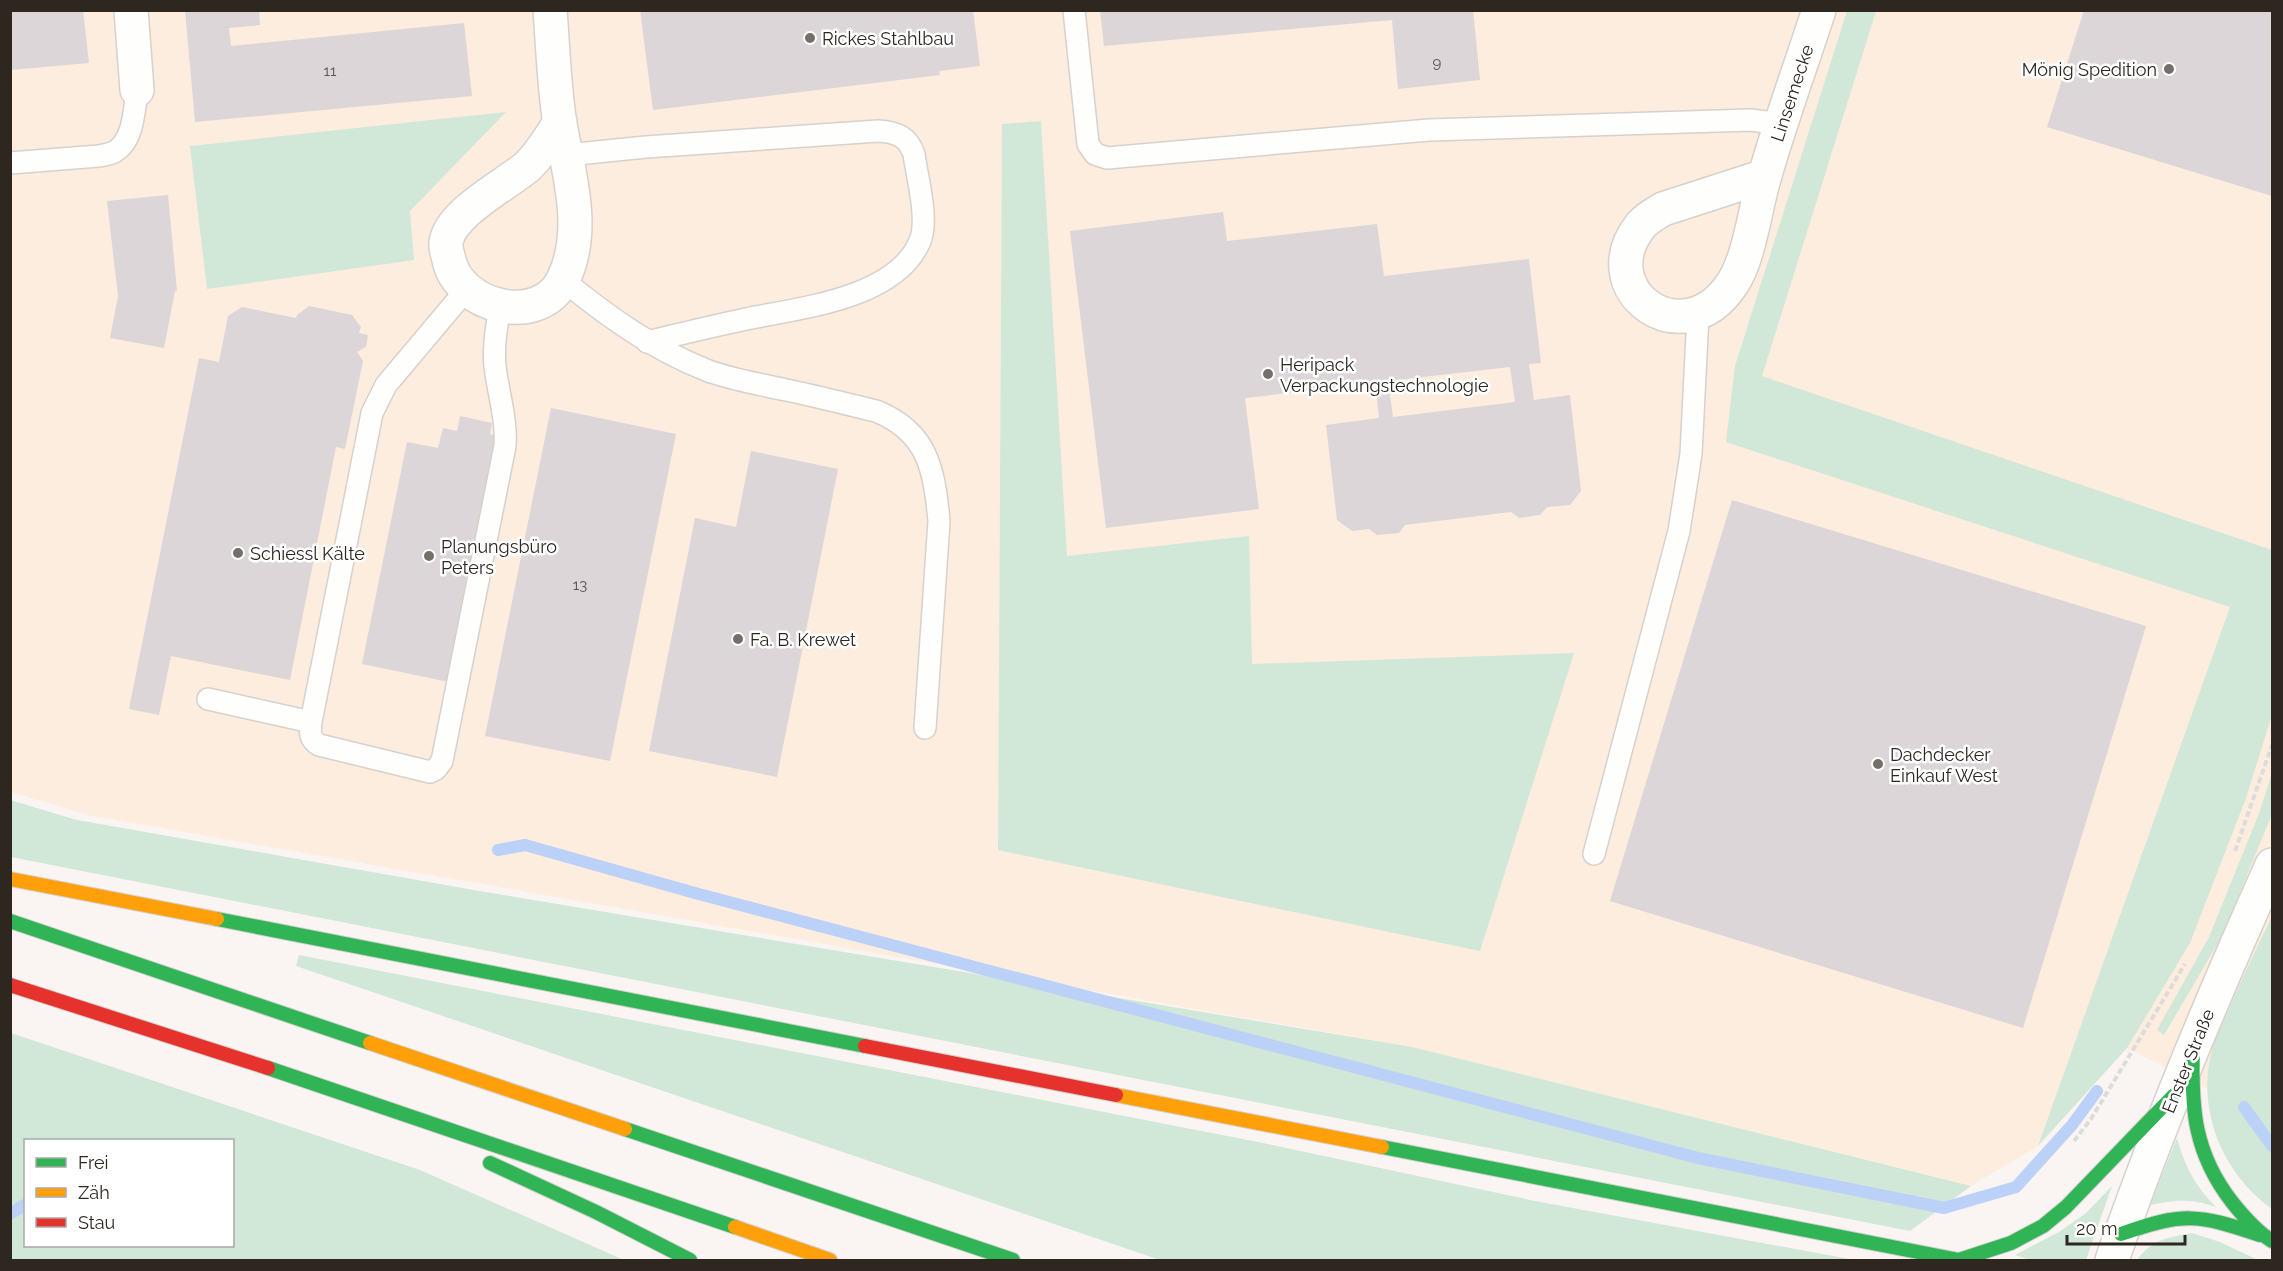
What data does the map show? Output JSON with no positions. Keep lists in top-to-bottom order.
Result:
{
  "streets": {
    "street": ["Linsemecke", "Enster Straße"]
  },
  "places": [
    "Rickes Stahlbau",
    "Mönig Spedition",
    "Heripack Verpackungstechnologie",
    "Schiessl Kälte",
    "Planungsbüro Peters",
    "Fa. B. Krewet",
    "Dachdecker Einkauf West"
  ],
  "house_numbers": ["9", "11", "13"],
  "legend": ["Frei", "Zäh", "Stau"],
  "scale_bar": "20 m"
}
